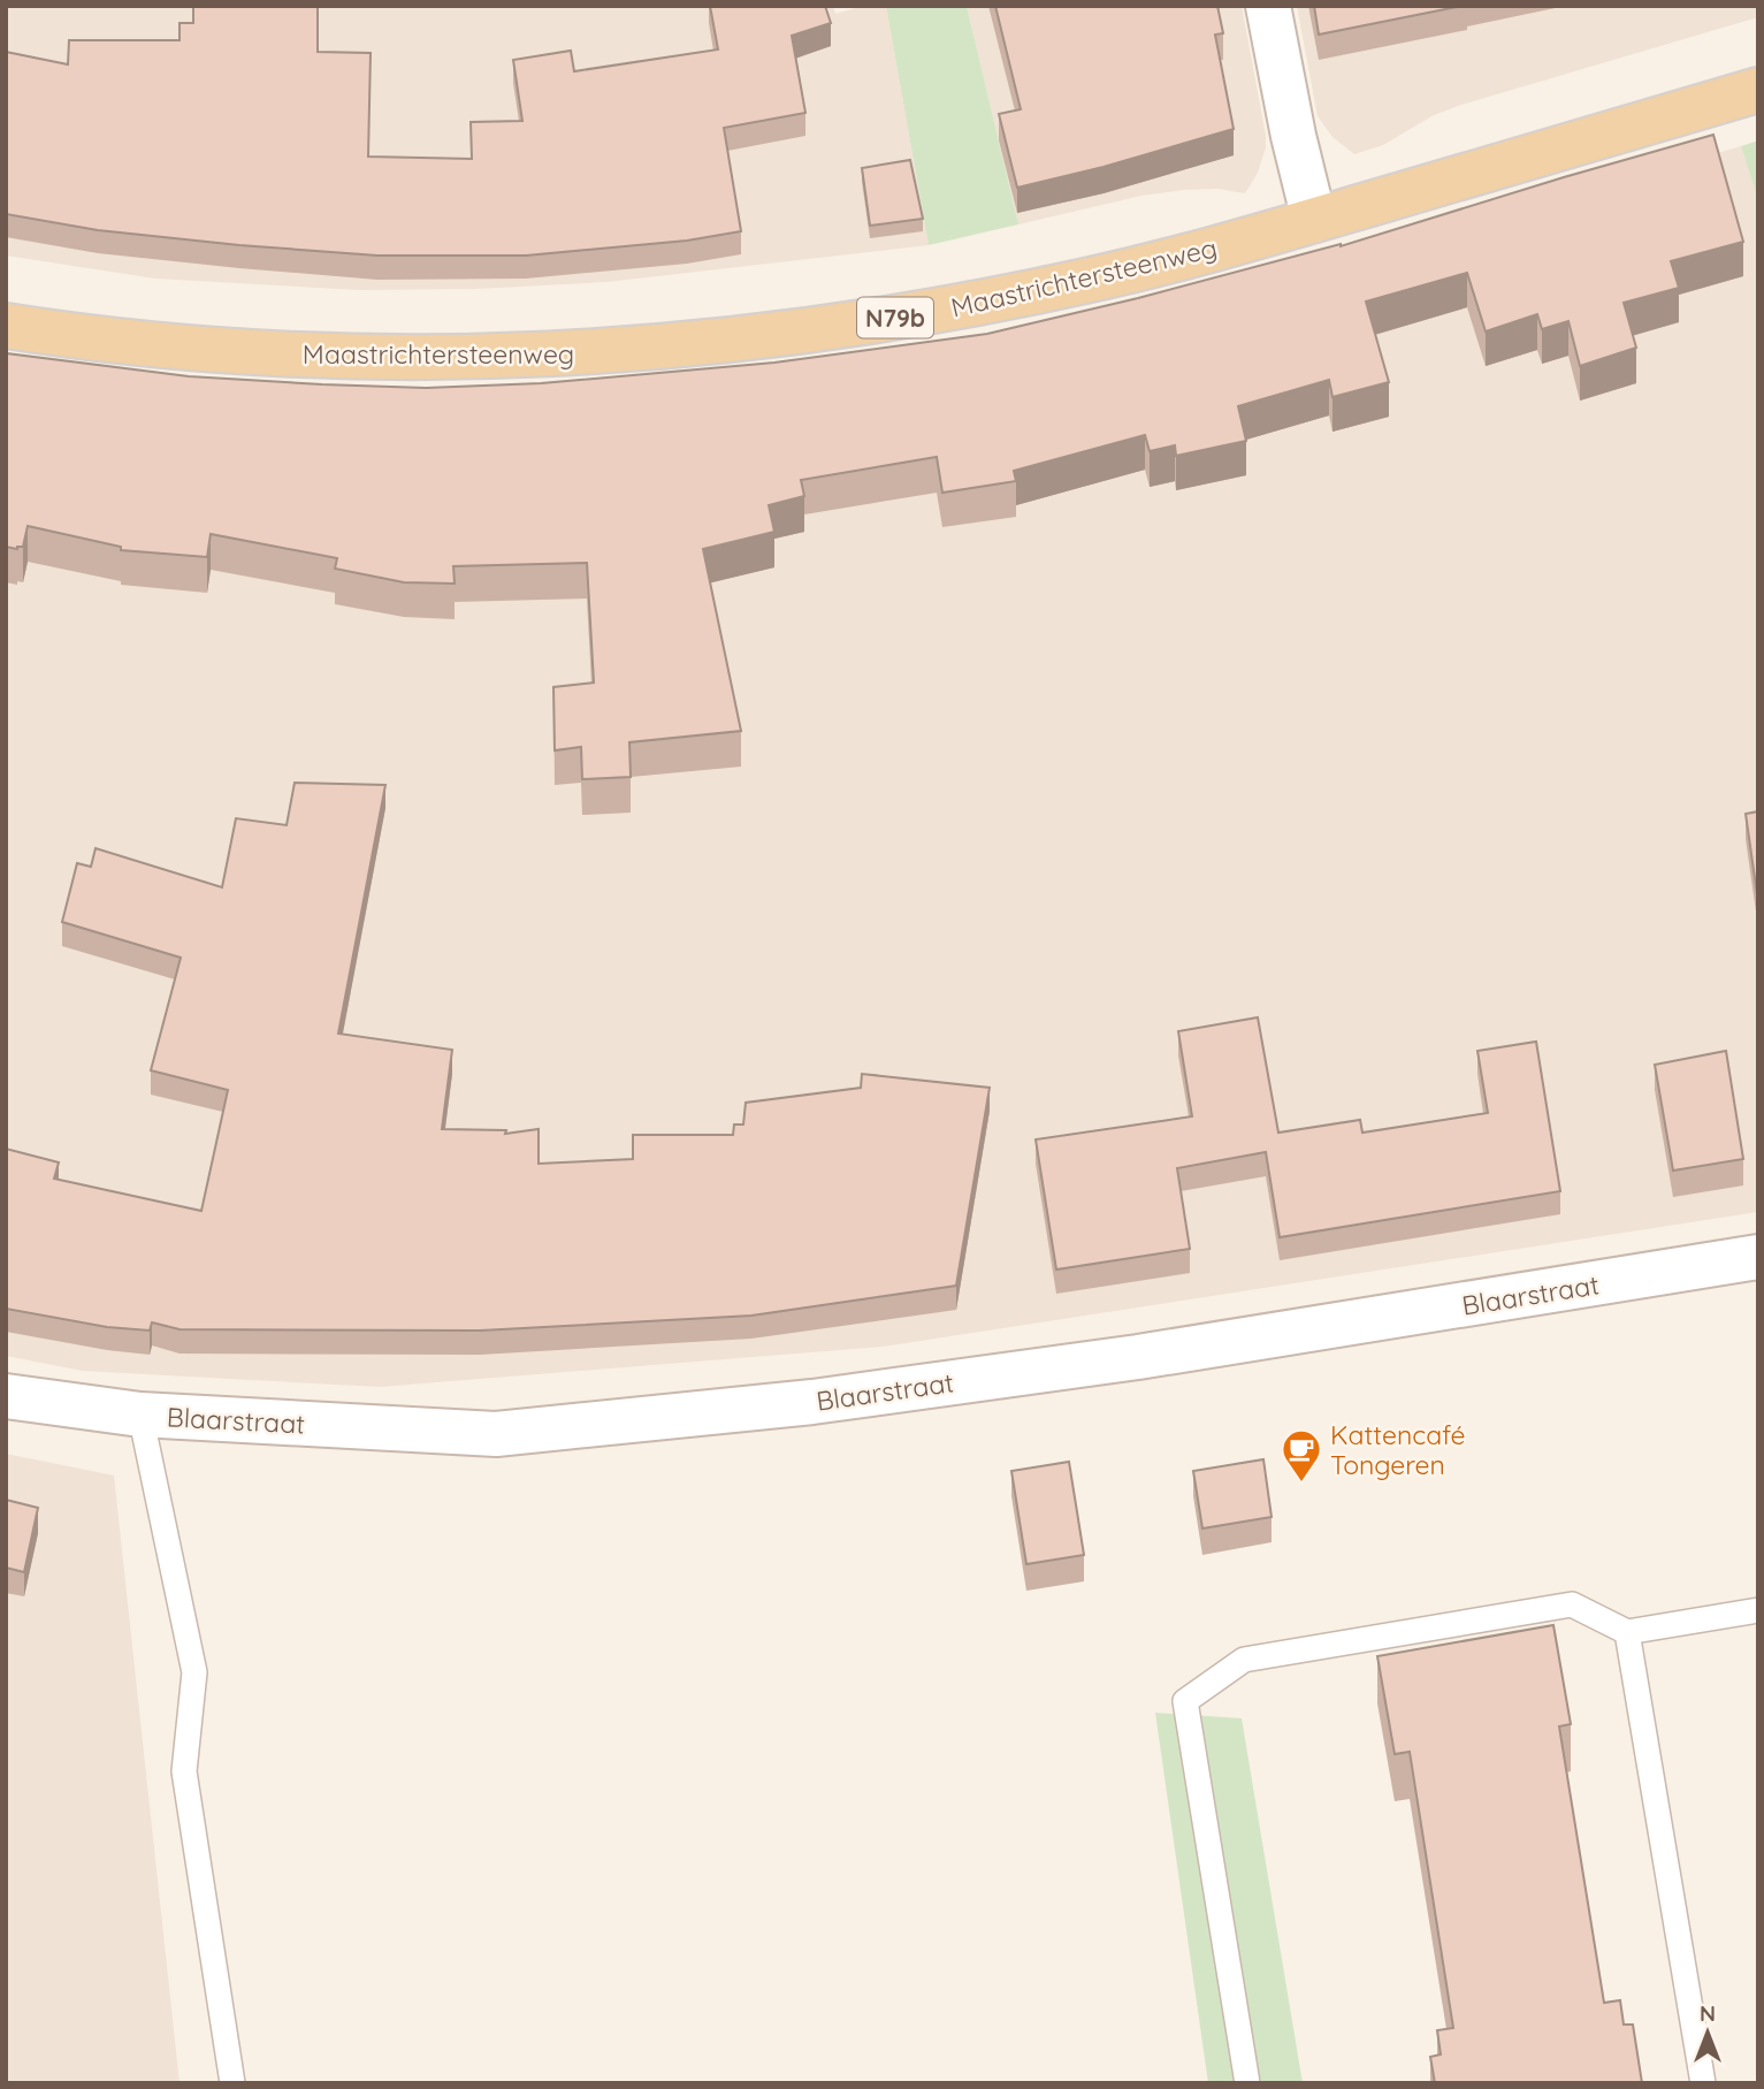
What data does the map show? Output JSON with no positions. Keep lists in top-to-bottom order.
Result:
{
  "streets": {
    "main road": ["Maastrichtersteenweg", "N79b"],
    "street": ["Blaarstraat"]
  },
  "places": {
    "cafe": ["Kattencafé Tongeren"]
  },
  "north": "top"
}
